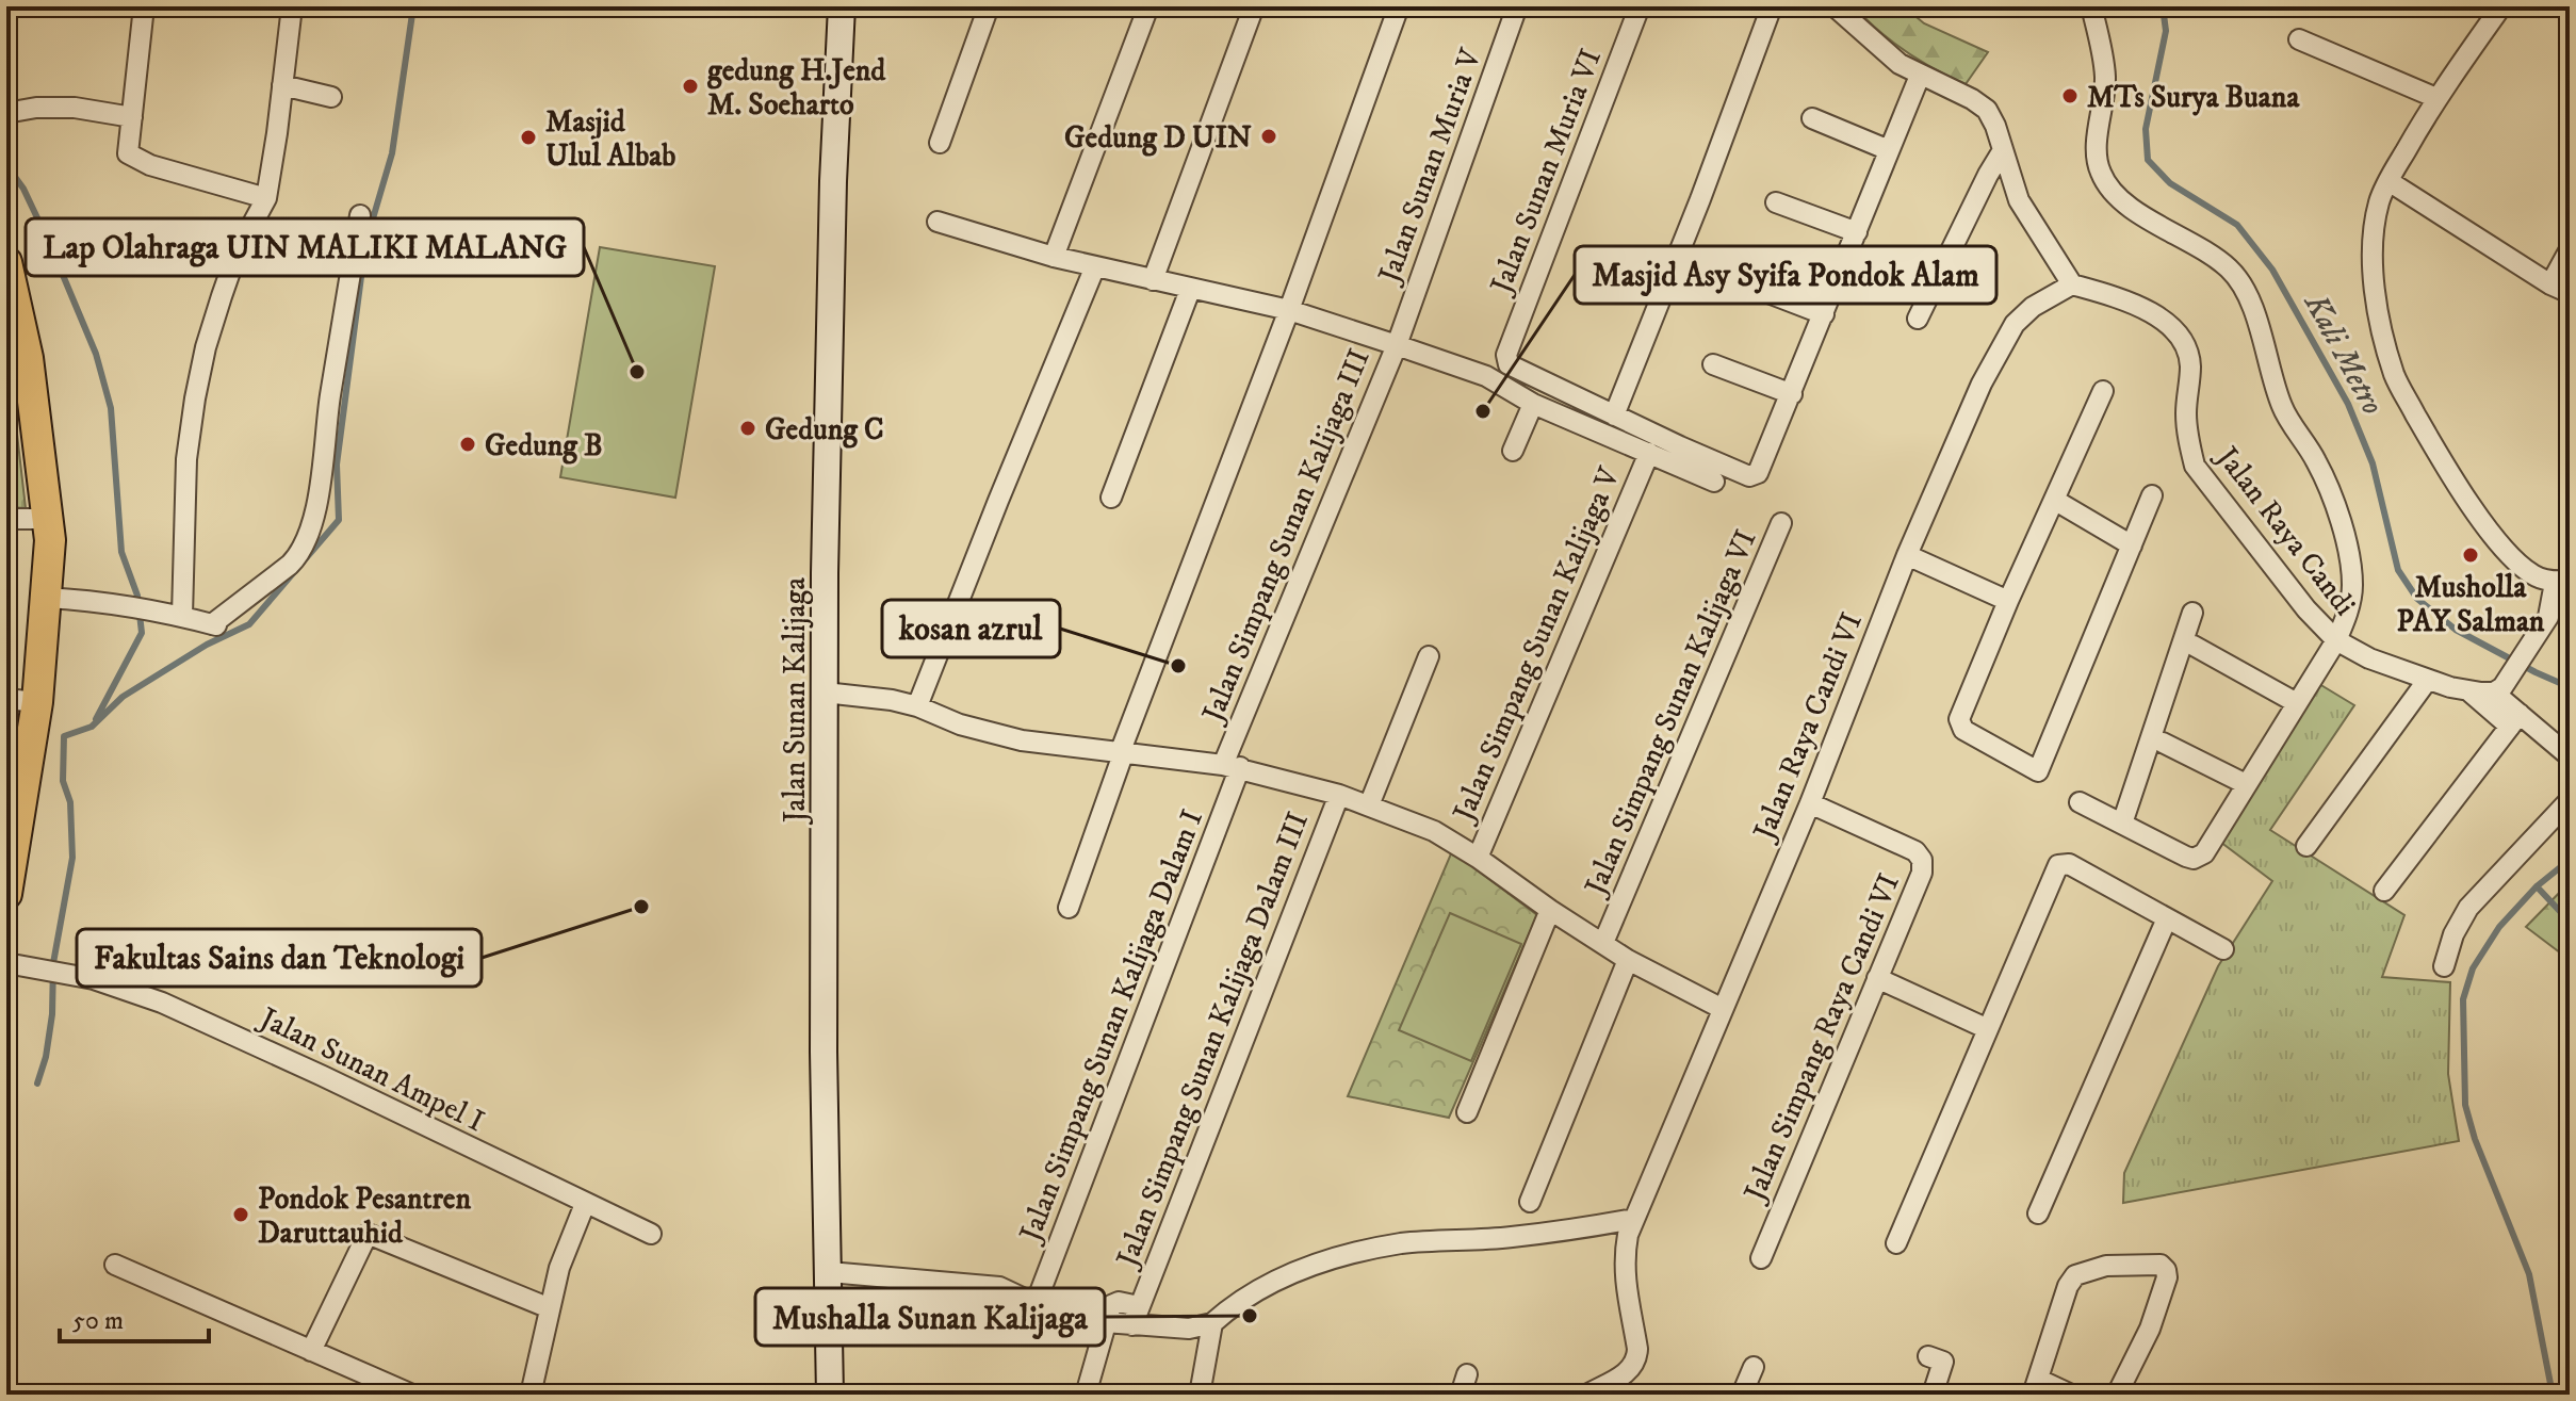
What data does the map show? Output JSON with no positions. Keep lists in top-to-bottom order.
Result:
{
  "streets": {
    "main road": ["Jalan Sunan Kalijaga"],
    "street": [
      "Jalan Sunan Muria V",
      "Jalan Sunan Muria VI",
      "Jalan Raya Candi",
      "Jalan Simpang Sunan Kalijaga III",
      "Jalan Simpang Sunan Kalijaga V",
      "Jalan Simpang Sunan Kalijaga VI",
      "Jalan Raya Candi VI",
      "Jalan Simpang Sunan Kalijaga Dalam I",
      "Jalan Simpang Raya Candi VI",
      "Jalan Simpang Sunan Kalijaga Dalam III",
      "Jalan Sunan Ampel I"
    ]
  },
  "crossings": [
    ["Jalan Sunan Muria V", "Jalan Simpang Sunan Kalijaga III"],
    ["Jalan Raya Candi", "Jalan Raya Candi VI"],
    ["Jalan Simpang Sunan Kalijaga III", "Jalan Simpang Sunan Kalijaga Dalam I"],
    ["Jalan Raya Candi VI", "Jalan Simpang Raya Candi VI"]
  ],
  "water": ["Kali Metro"],
  "places": [
    "gedung H.Jend M. Soeharto",
    "MTs Surya Buana",
    "Gedung D UIN",
    "Masjid Ulul Albab",
    "Lap Olahraga UIN MALIKI MALANG",
    "Masjid Asy Syifa Pondok Alam",
    "Gedung C",
    "Gedung B",
    "Musholla PAY Salman",
    "kosan azrul",
    "Fakultas Sains dan Teknologi",
    "Pondok Pesantren Daruttauhid",
    "Mushalla Sunan Kalijaga"
  ],
  "scale_bar": "50 m"
}
